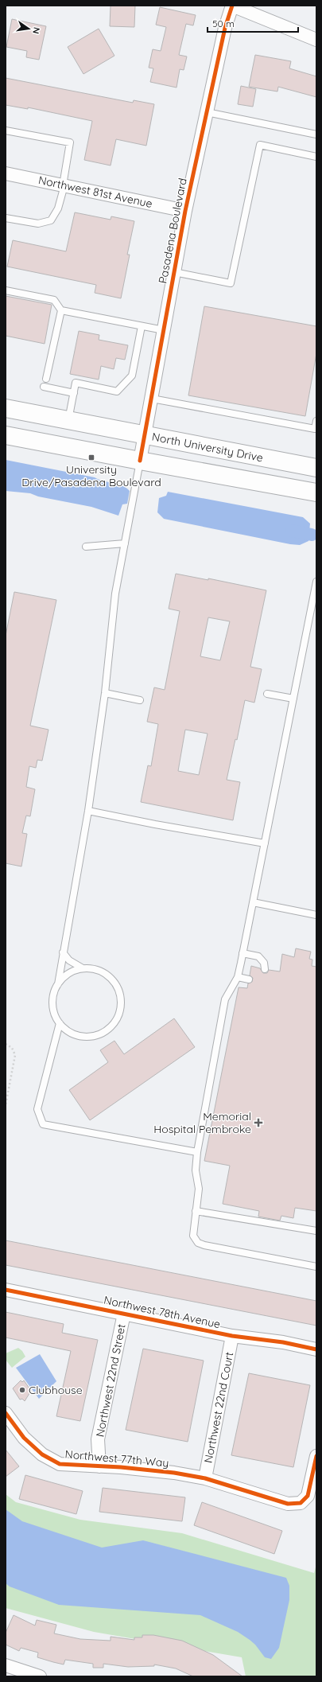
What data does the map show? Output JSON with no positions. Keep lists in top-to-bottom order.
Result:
{
  "streets": {
    "main road": ["North University Drive"],
    "street": [
      "Northwest 81st Avenue",
      "Pasadena Boulevard",
      "Northwest 78th Avenue",
      "Northwest 22nd Street",
      "Northwest 22nd Court",
      "Northwest 77th Way"
    ]
  },
  "crossings": [
    ["Northwest 81st Avenue", "Pasadena Boulevard"],
    ["Pasadena Boulevard", "North University Drive"],
    ["Northwest 78th Avenue", "Northwest 22nd Street"],
    ["Northwest 78th Avenue", "Northwest 22nd Court"],
    ["Northwest 22nd Street", "Northwest 77th Way"],
    ["Northwest 22nd Court", "Northwest 77th Way"]
  ],
  "places": {
    "transit": ["University Drive/Pasadena Boulevard"],
    "health": ["Memorial Hospital Pembroke"],
    "other": ["Clubhouse"]
  },
  "scale_bar": "50 m",
  "north": "right"
}
